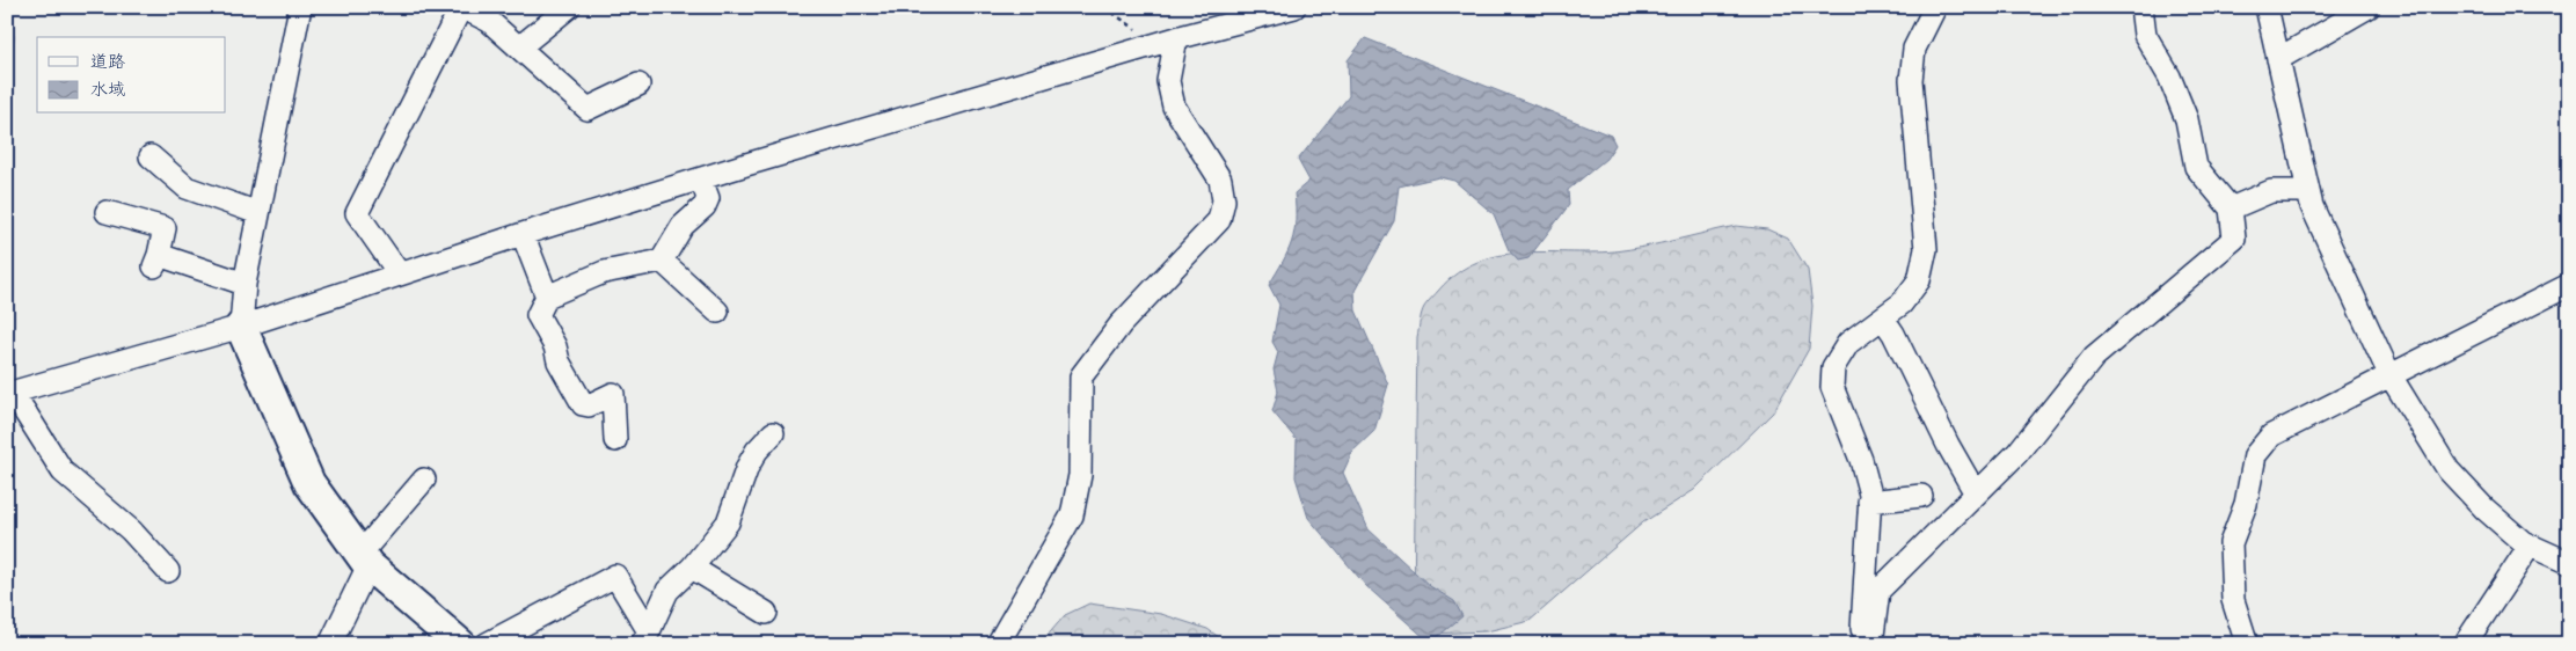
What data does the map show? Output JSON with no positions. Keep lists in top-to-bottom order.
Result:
{
  "legend": ["道路", "水域"]
}
